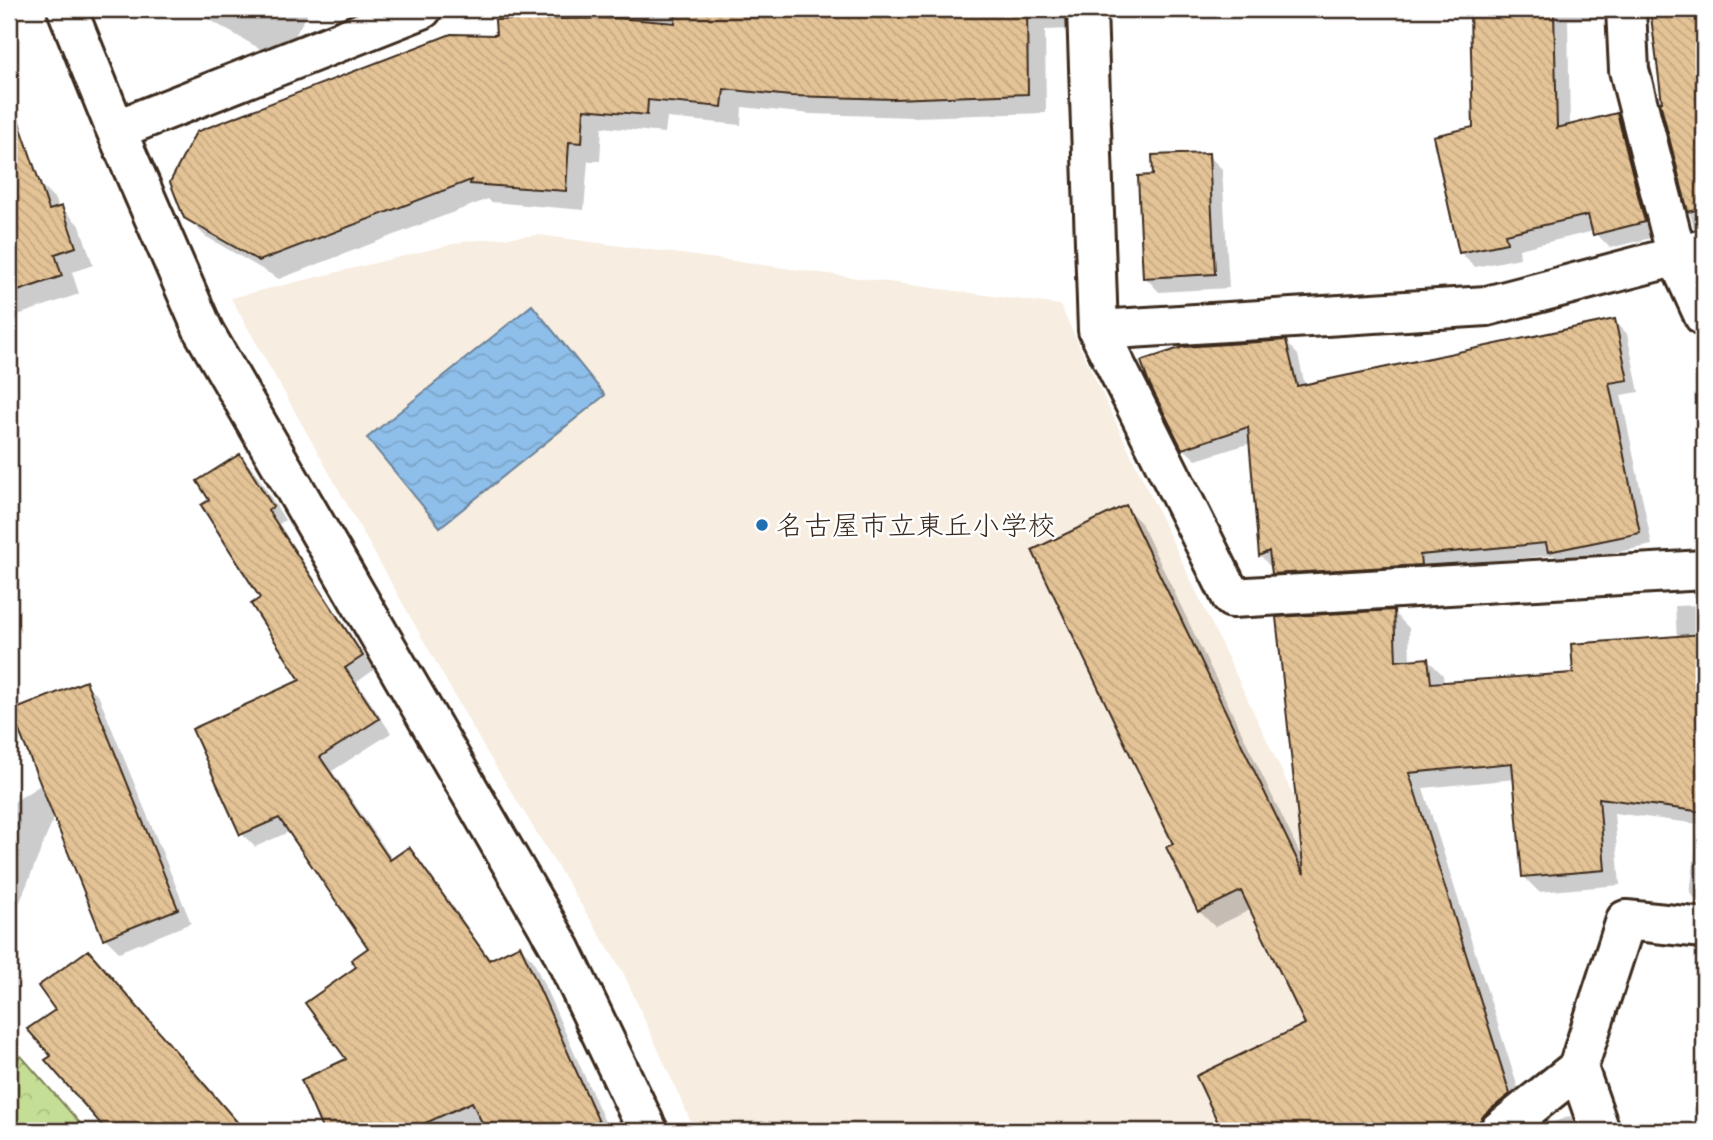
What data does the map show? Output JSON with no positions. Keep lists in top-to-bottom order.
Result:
{
  "places": ["名古屋市立東丘小学校"]
}
